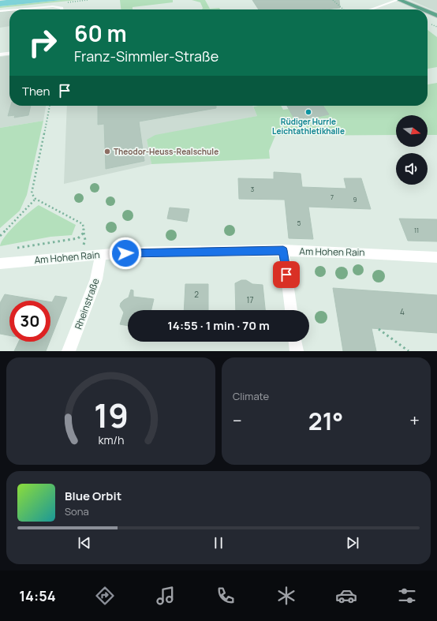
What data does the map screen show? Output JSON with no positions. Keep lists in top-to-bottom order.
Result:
{
  "streets": {
    "street": ["Am Hohen Rain", "Rheinstraße"]
  },
  "crossings": [
    ["Am Hohen Rain", "Rheinstraße"]
  ],
  "places": ["Rüdiger Hurrle Leichtathletikhalle", "Theodor-Heuss-Realschule"],
  "house_numbers": [
    "3",
    "7",
    "9",
    "5",
    "11",
    "2",
    "17",
    "4"
  ],
  "north": "right",
  "page": {
    "turn": ["60 m", "Franz-Simmler-Straße"],
    "then": "Then",
    "limit": "30",
    "trip": "14:55 · 1 min · 70 m",
    "tile": "Climate",
    "heat": ["−", "21°", "+"],
    "song": ["Blue Orbit", "Sona"],
    "tabs": "14:54",
    "gauge": ["19", "km/h"]
  }
}
